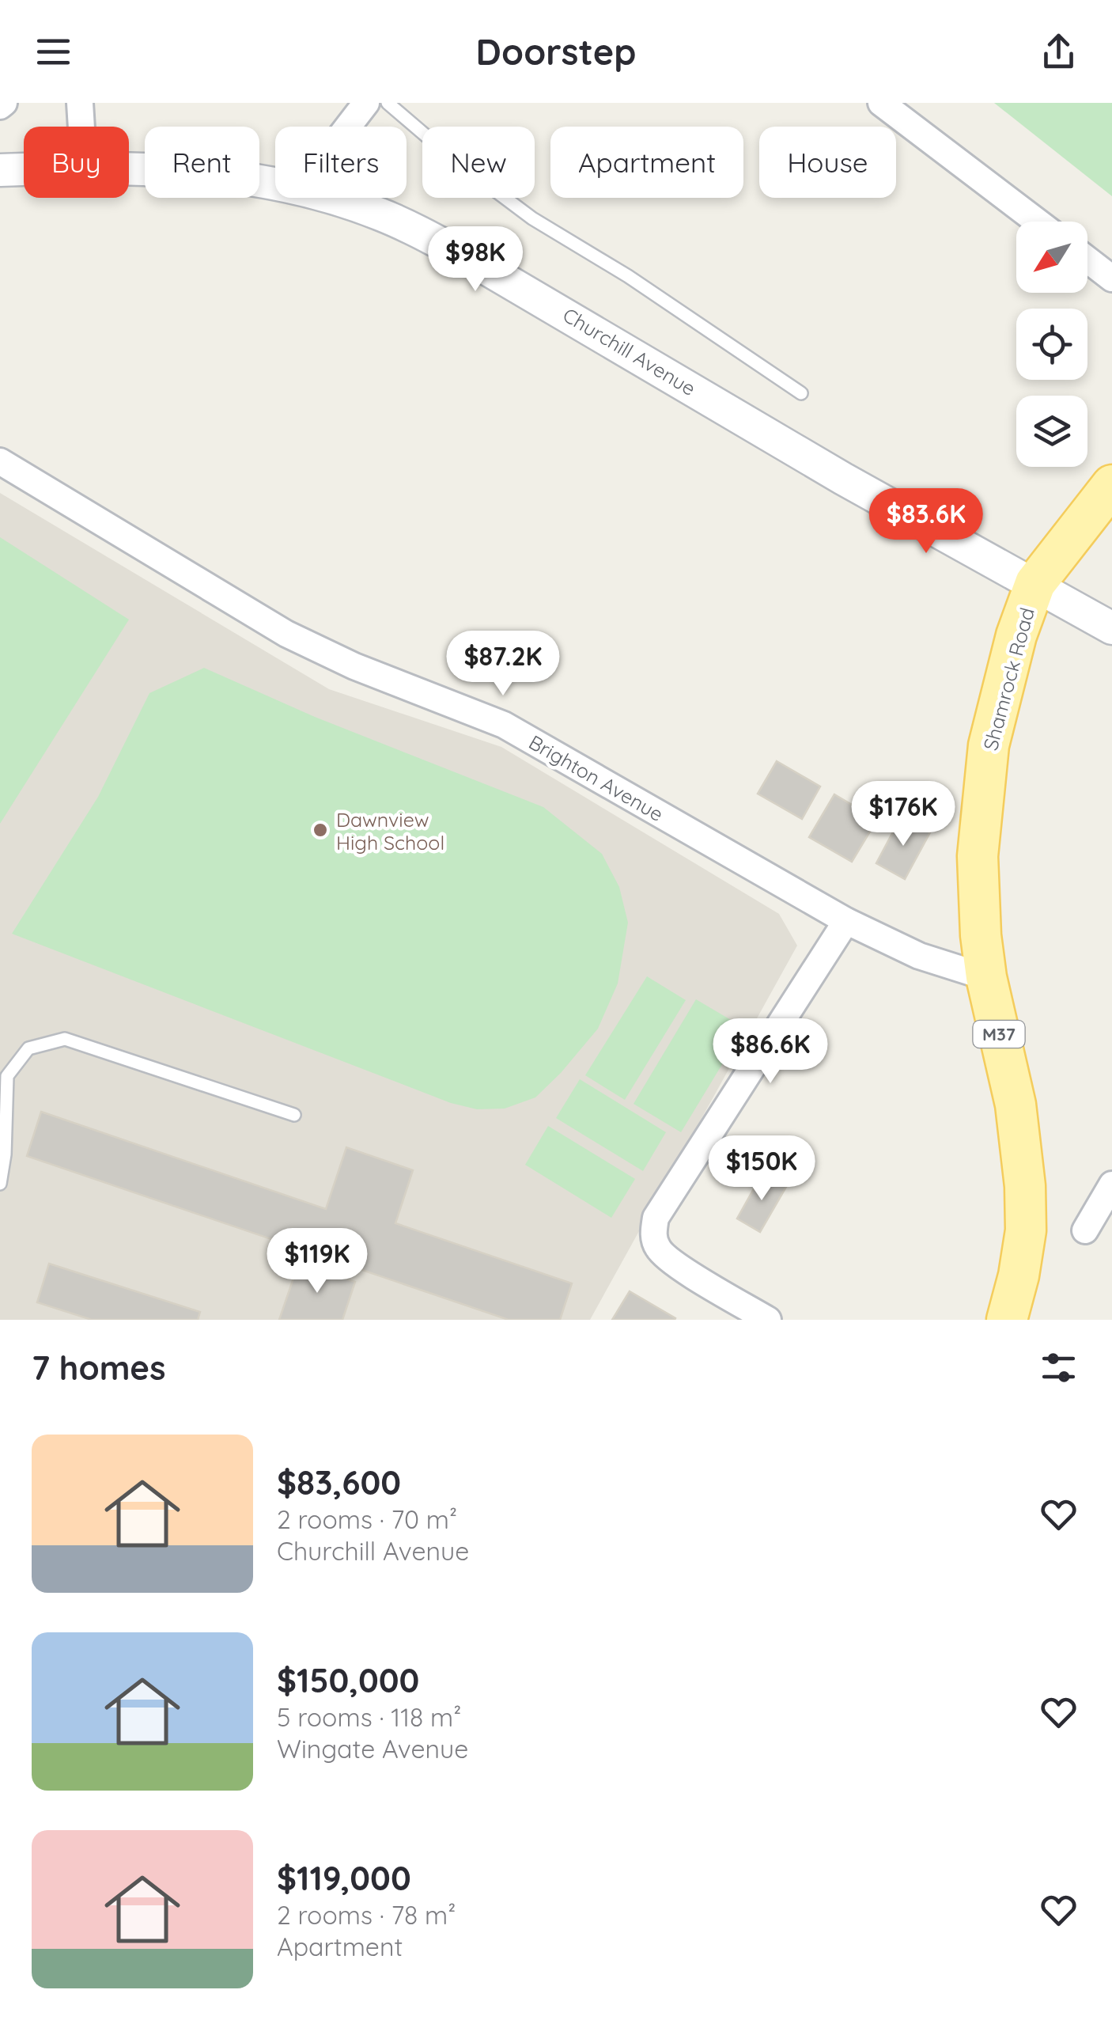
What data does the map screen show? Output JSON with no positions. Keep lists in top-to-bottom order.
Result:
{
  "streets": {
    "main road": ["Shamrock Road", "M37"],
    "street": ["Churchill Avenue", "Brighton Avenue"]
  },
  "crossings": [
    ["Churchill Avenue", "Shamrock Road"],
    ["Shamrock Road", "Brighton Avenue"]
  ],
  "places": ["Dawnview High School"],
  "north": "bottom left",
  "page": {
    "header": "Doorstep",
    "chip": [
      "Buy",
      "Rent",
      "Filters",
      "New",
      "Apartment",
      "House"
    ],
    "price": [
      "$98K",
      "$83.6K",
      "$87.2K",
      "$176K",
      "$86.6K",
      "$150K",
      "$119K"
    ],
    "heading": "7 homes",
    "list": [
      {
        "name": "$83,600",
        "note": "2 rooms · 70 m² · Churchill Avenue"
      },
      {
        "name": "$150,000",
        "note": "5 rooms · 118 m² · Wingate Avenue"
      },
      {
        "name": "$119,000",
        "note": "2 rooms · 78 m² · Apartment"
      }
    ]
  }
}
